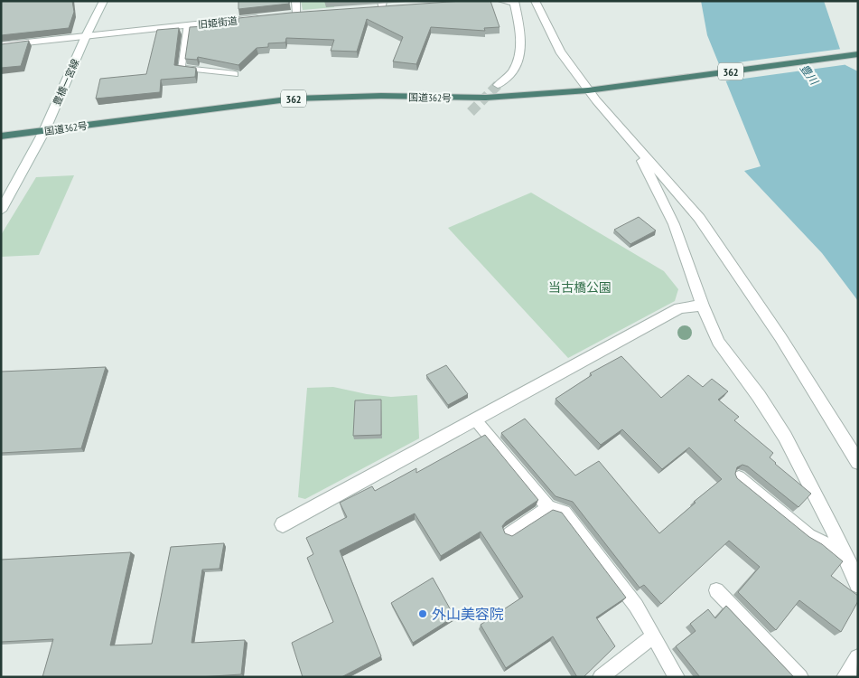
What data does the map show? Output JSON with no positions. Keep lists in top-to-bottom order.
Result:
{
  "streets": {
    "highway": ["362", "国道362号"],
    "street": ["旧姫街道", "豊橋一宮線"]
  },
  "crossings": [
    ["旧姫街道", "豊橋一宮線"],
    ["豊橋一宮線", "国道362号"]
  ],
  "water": ["豊川"],
  "parks": ["当古橋公園"],
  "places": ["外山美容院"]
}
